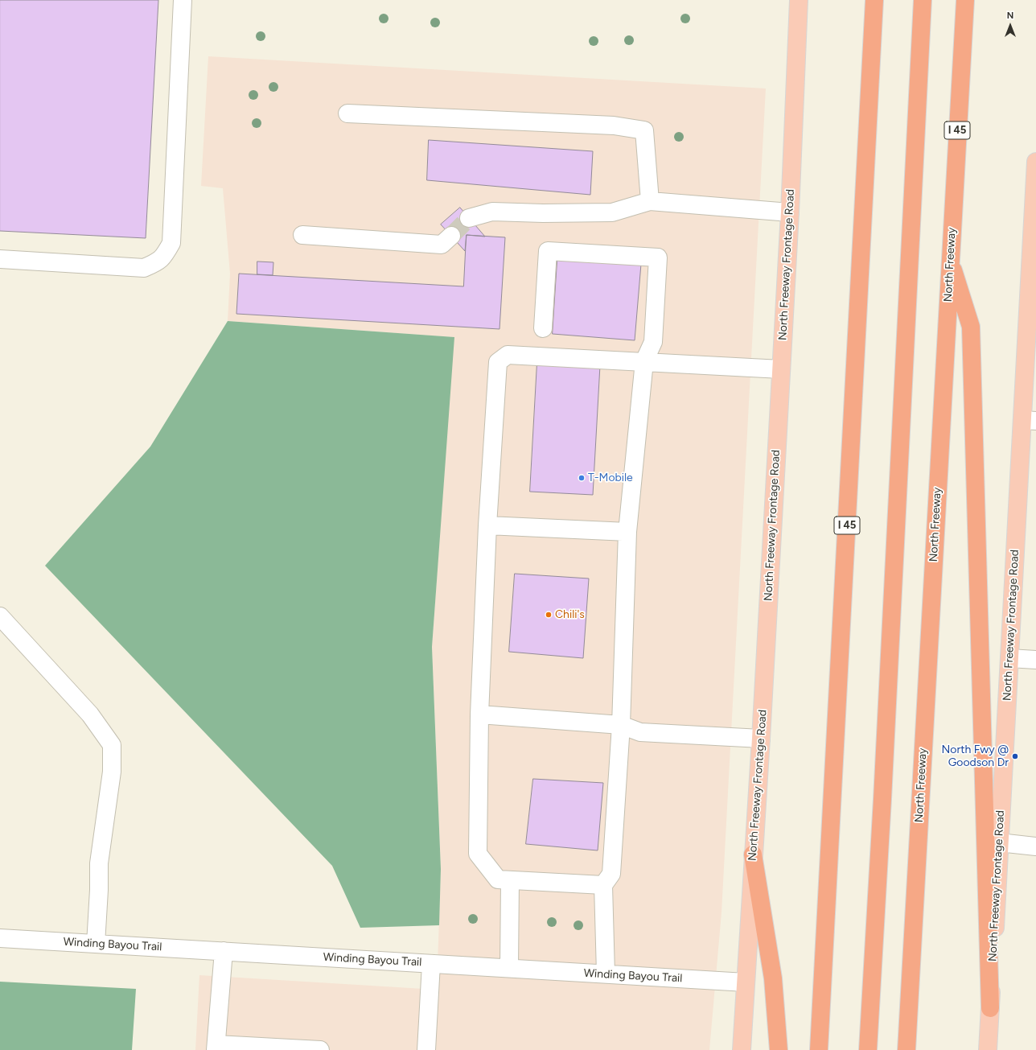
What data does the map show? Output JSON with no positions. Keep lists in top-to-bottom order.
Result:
{
  "streets": {
    "highway": ["I 45", "North Freeway"],
    "main road": ["North Freeway Frontage Road"],
    "street": ["Winding Bayou Trail"]
  },
  "crossings": [
    ["North Freeway Frontage Road", "Winding Bayou Trail"]
  ],
  "places": ["T-Mobile", "Chili's", "North Fwy @ Goodson Dr"],
  "north": "top"
}
